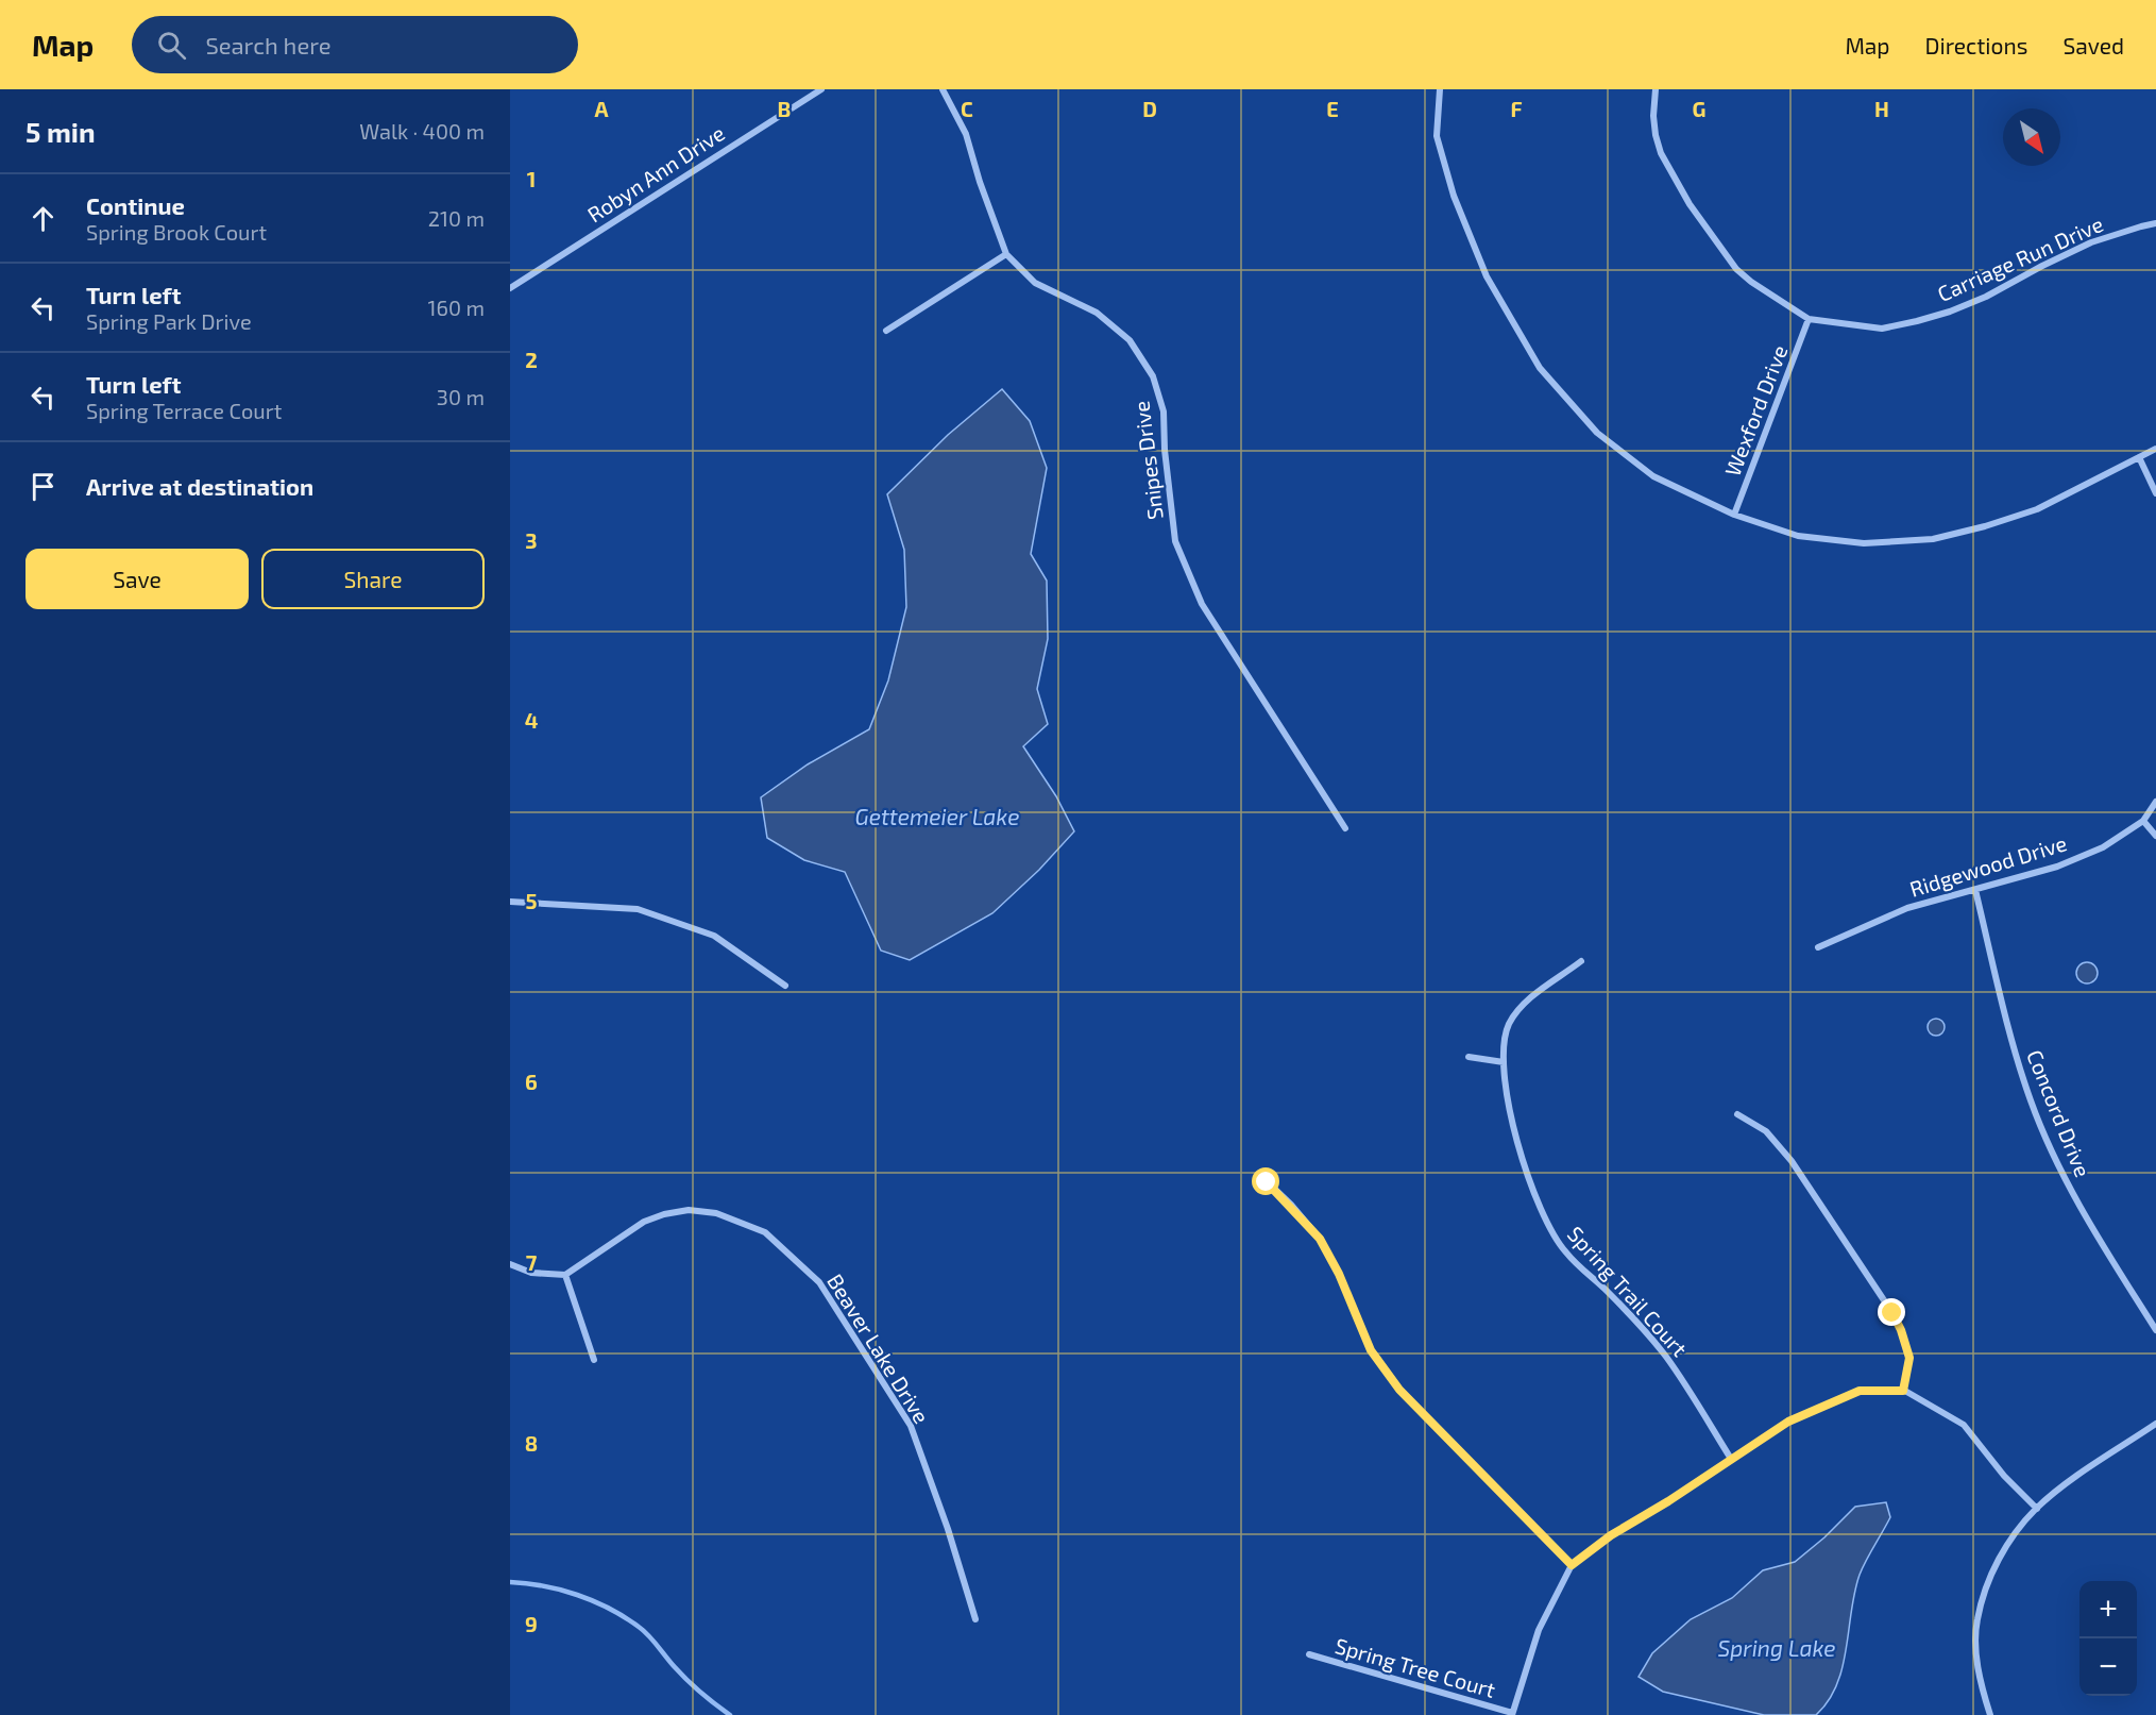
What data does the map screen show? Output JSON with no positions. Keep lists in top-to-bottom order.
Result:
{
  "streets": {
    "street": [
      "Robyn Ann Drive",
      "Carriage Run Drive",
      "Wexford Drive",
      "Snipes Drive",
      "Ridgewood Drive",
      "Concord Drive",
      "Spring Trail Court",
      "Beaver Lake Drive",
      "Spring Tree Court"
    ]
  },
  "crossings": [
    ["Carriage Run Drive", "Wexford Drive"],
    ["Ridgewood Drive", "Concord Drive"]
  ],
  "water": ["Gettemeier Lake", "Spring Lake"],
  "north": "bottom right",
  "page": {
    "header": "Map",
    "search": "Search here",
    "nav": ["Map", "Directions", "Saved"],
    "heading": ["5 min", "Walk · 400 m"],
    "list": [
      ["Continue", "Spring Brook Court", "210 m"],
      ["Turn left", "Spring Park Drive", "160 m"],
      ["Turn left", "Spring Terrace Court", "30 m"],
      "Arrive at destination"
    ],
    "buttons": ["Save", "Share"],
    "map_buttons": ["+", "−"]
  },
  "grid": {
    "columns": [
      "A",
      "B",
      "C",
      "D",
      "E",
      "F",
      "G",
      "H"
    ],
    "rows": [
      "1",
      "2",
      "3",
      "4",
      "5",
      "6",
      "7",
      "8",
      "9"
    ]
  }
}
